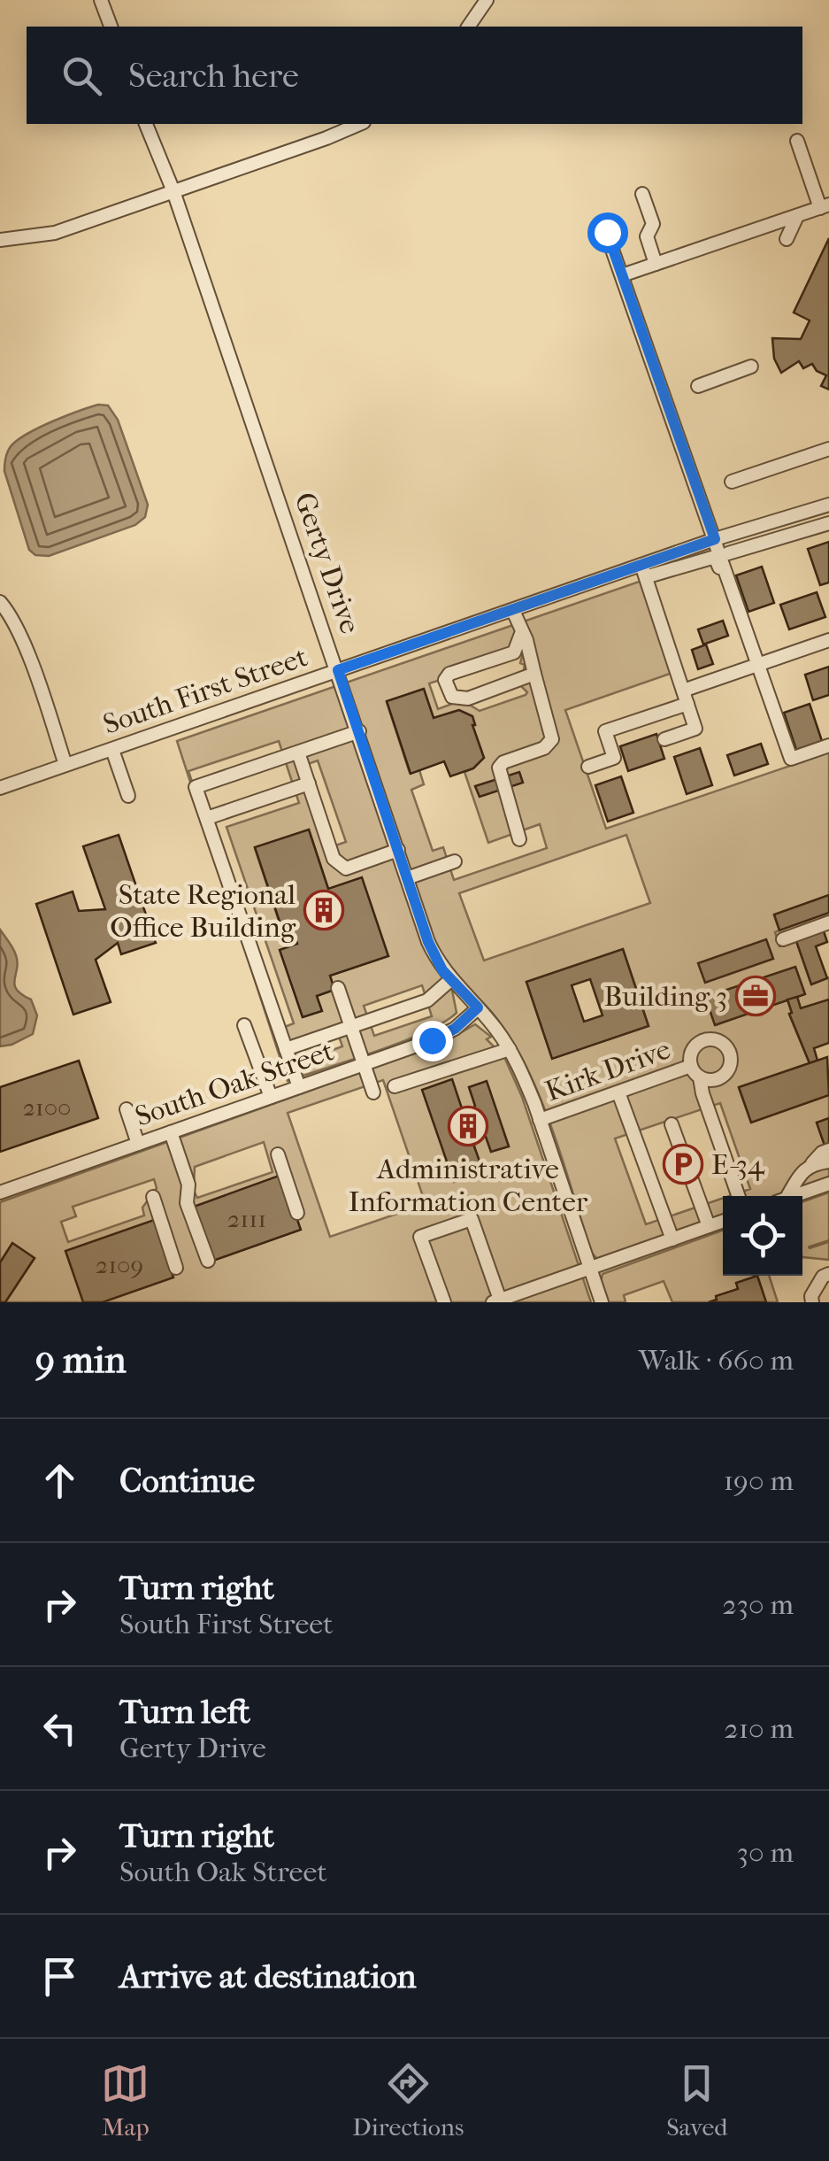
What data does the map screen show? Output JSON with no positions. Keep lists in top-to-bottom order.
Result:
{
  "streets": {
    "street": [
      "Gerty Drive",
      "South First Street",
      "Kirk Drive",
      "South Oak Street"
    ]
  },
  "crossings": [
    ["Gerty Drive", "South First Street"],
    ["Gerty Drive", "Kirk Drive"],
    ["Gerty Drive", "South Oak Street"]
  ],
  "places": {
    "building": ["State Regional Office Building", "Administrative Information Center"],
    "office": ["Building 3"],
    "parking": ["E-34"]
  },
  "house_numbers": ["2100", "2111", "2109"],
  "page": {
    "search": "Search here",
    "heading": ["9 min", "Walk · 660 m"],
    "list": [
      ["Continue", "190 m"],
      ["Turn right", "South First Street", "230 m"],
      ["Turn left", "Gerty Drive", "210 m"],
      ["Turn right", "South Oak Street", "30 m"],
      "Arrive at destination"
    ],
    "nav": ["Map", "Directions", "Saved"]
  }
}
